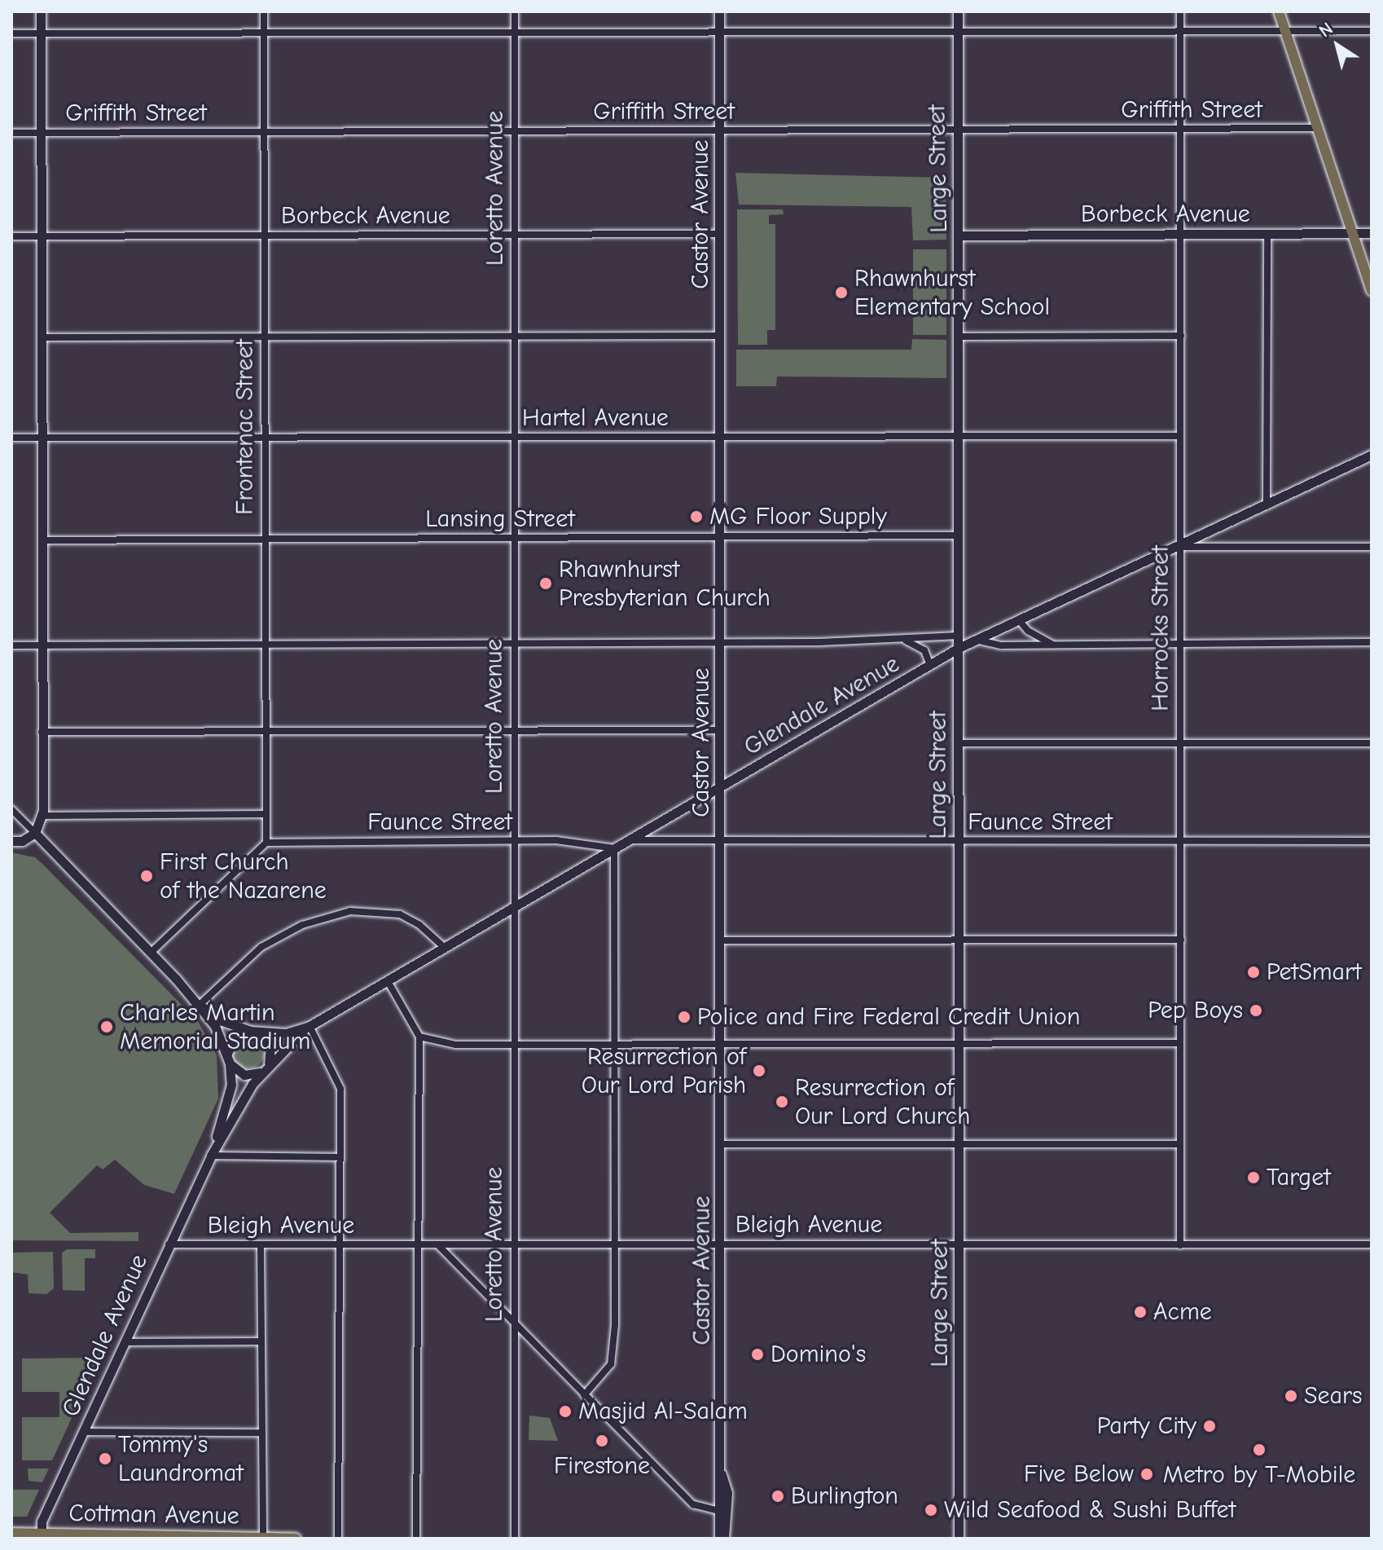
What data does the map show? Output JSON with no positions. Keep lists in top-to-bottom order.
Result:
{
  "streets": {
    "main road": ["Cottman Avenue"],
    "street": [
      "Griffith Street",
      "Large Street",
      "Loretto Avenue",
      "Castor Avenue",
      "Borbeck Avenue",
      "Hartel Avenue",
      "Frontenac Street",
      "Lansing Street",
      "Horrocks Street",
      "Glendale Avenue",
      "Faunce Street",
      "Bleigh Avenue"
    ]
  },
  "crossings": [
    ["Griffith Street", "Large Street"],
    ["Griffith Street", "Loretto Avenue"],
    ["Griffith Street", "Castor Avenue"],
    ["Griffith Street", "Frontenac Street"],
    ["Griffith Street", "Horrocks Street"],
    ["Large Street", "Borbeck Avenue"],
    ["Large Street", "Hartel Avenue"],
    ["Large Street", "Lansing Street"],
    ["Large Street", "Glendale Avenue"],
    ["Large Street", "Faunce Street"],
    ["Large Street", "Bleigh Avenue"],
    ["Loretto Avenue", "Borbeck Avenue"],
    ["Loretto Avenue", "Hartel Avenue"],
    ["Loretto Avenue", "Lansing Street"],
    ["Loretto Avenue", "Glendale Avenue"],
    ["Loretto Avenue", "Faunce Street"],
    ["Loretto Avenue", "Bleigh Avenue"],
    ["Castor Avenue", "Borbeck Avenue"],
    ["Castor Avenue", "Hartel Avenue"],
    ["Castor Avenue", "Lansing Street"],
    ["Castor Avenue", "Glendale Avenue"],
    ["Castor Avenue", "Faunce Street"],
    ["Castor Avenue", "Bleigh Avenue"],
    ["Borbeck Avenue", "Frontenac Street"],
    ["Borbeck Avenue", "Horrocks Street"],
    ["Hartel Avenue", "Frontenac Street"],
    ["Hartel Avenue", "Horrocks Street"],
    ["Frontenac Street", "Lansing Street"],
    ["Frontenac Street", "Faunce Street"],
    ["Horrocks Street", "Glendale Avenue"],
    ["Horrocks Street", "Faunce Street"],
    ["Horrocks Street", "Bleigh Avenue"],
    ["Glendale Avenue", "Faunce Street"],
    ["Glendale Avenue", "Bleigh Avenue"],
    ["Glendale Avenue", "Cottman Avenue"]
  ],
  "places": [
    "Rhawnhurst Elementary School",
    "MG Floor Supply",
    "Rhawnhurst Presbyterian Church",
    "First Church of the Nazarene",
    "PetSmart",
    "Pep Boys",
    "Police and Fire Federal Credit Union",
    "Charles Martin Memorial Stadium",
    "Resurrection of Our Lord Parish",
    "Resurrection of Our Lord Church",
    "Target",
    "Acme",
    "Domino's",
    "Sears",
    "Masjid Al-Salam",
    "Party City",
    "Firestone",
    "Metro by T-Mobile",
    "Tommy's Laundromat",
    "Five Below",
    "Burlington",
    "Wild Seafood & Sushi Buffet"
  ],
  "north": "top left"
}
